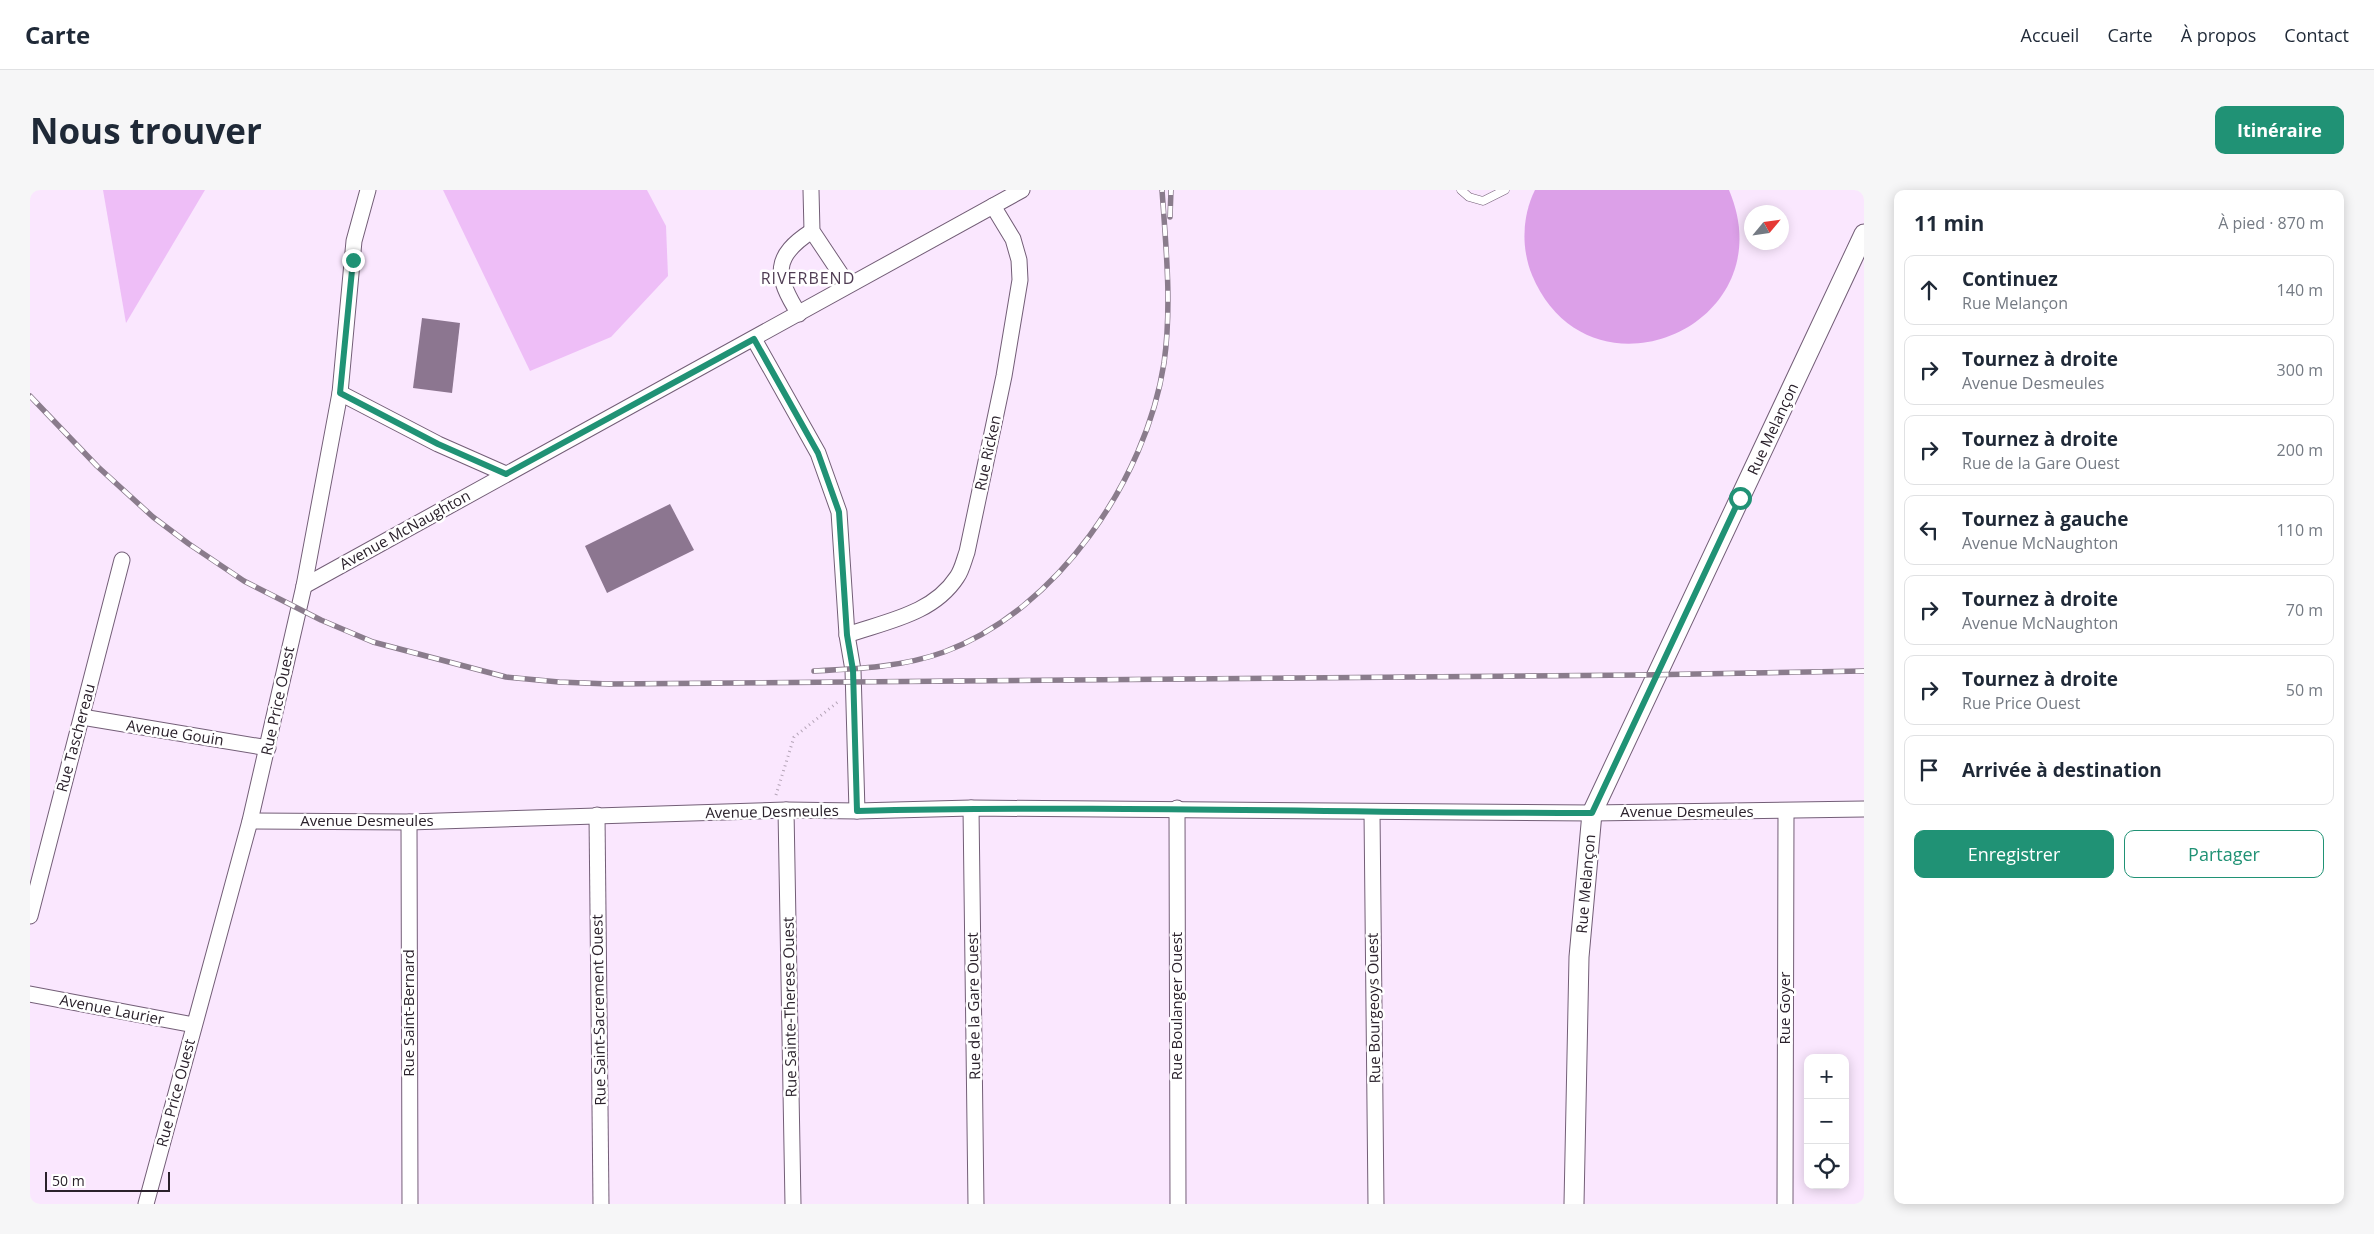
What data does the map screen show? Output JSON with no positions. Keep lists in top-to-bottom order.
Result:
{
  "streets": {
    "street": [
      "Rue Melançon",
      "Rue Ricken",
      "Avenue McNaughton",
      "Rue Price Ouest",
      "Avenue Gouin",
      "Rue Taschereau",
      "Avenue Desmeules",
      "Rue de la Gare Ouest",
      "Rue Boulanger Ouest",
      "Rue Sainte-Therese Ouest",
      "Rue Bourgeoys Ouest",
      "Rue Goyer",
      "Avenue Laurier",
      "Rue Saint-Sacrement Ouest",
      "Rue Saint-Bernard"
    ]
  },
  "crossings": [
    ["Rue Melançon", "Avenue Desmeules"],
    ["Rue Ricken", "Avenue McNaughton"],
    ["Avenue McNaughton", "Rue Price Ouest"],
    ["Rue Price Ouest", "Avenue Gouin"],
    ["Rue Price Ouest", "Avenue Desmeules"],
    ["Rue Price Ouest", "Avenue Laurier"],
    ["Avenue Gouin", "Rue Taschereau"],
    ["Avenue Desmeules", "Rue de la Gare Ouest"],
    ["Avenue Desmeules", "Rue Boulanger Ouest"],
    ["Avenue Desmeules", "Rue Sainte-Therese Ouest"],
    ["Avenue Desmeules", "Rue Bourgeoys Ouest"],
    ["Avenue Desmeules", "Rue Goyer"],
    ["Avenue Desmeules", "Rue Saint-Sacrement Ouest"],
    ["Avenue Desmeules", "Rue Saint-Bernard"]
  ],
  "districts": ["RIVERBEND"],
  "scale_bar": "50 m",
  "north": "top right",
  "page": {
    "header": "Carte",
    "nav": [
      "Accueil",
      "Carte",
      "À propos",
      "Contact"
    ],
    "buttons": [
      "Itinéraire",
      ["Enregistrer", "Partager"]
    ],
    "title": "Nous trouver",
    "heading": ["11 min", "À pied · 870 m"],
    "list": [
      ["Continuez", "Rue Melançon", "140 m"],
      ["Tournez à droite", "Avenue Desmeules", "300 m"],
      ["Tournez à droite", "Rue de la Gare Ouest", "200 m"],
      ["Tournez à gauche", "Avenue McNaughton", "110 m"],
      ["Tournez à droite", "Avenue McNaughton", "70 m"],
      ["Tournez à droite", "Rue Price Ouest", "50 m"],
      "Arrivée à destination"
    ],
    "map_buttons": ["+", "−"],
    "scale": "50 m"
  }
}
